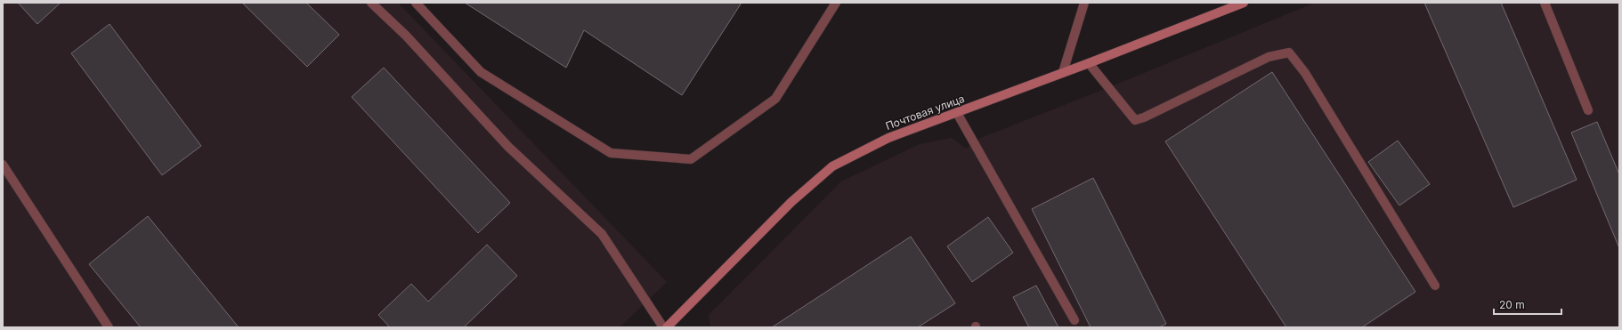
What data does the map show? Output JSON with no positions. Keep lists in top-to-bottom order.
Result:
{
  "streets": {
    "street": ["Почтовая улица"]
  },
  "scale_bar": "20 m"
}
